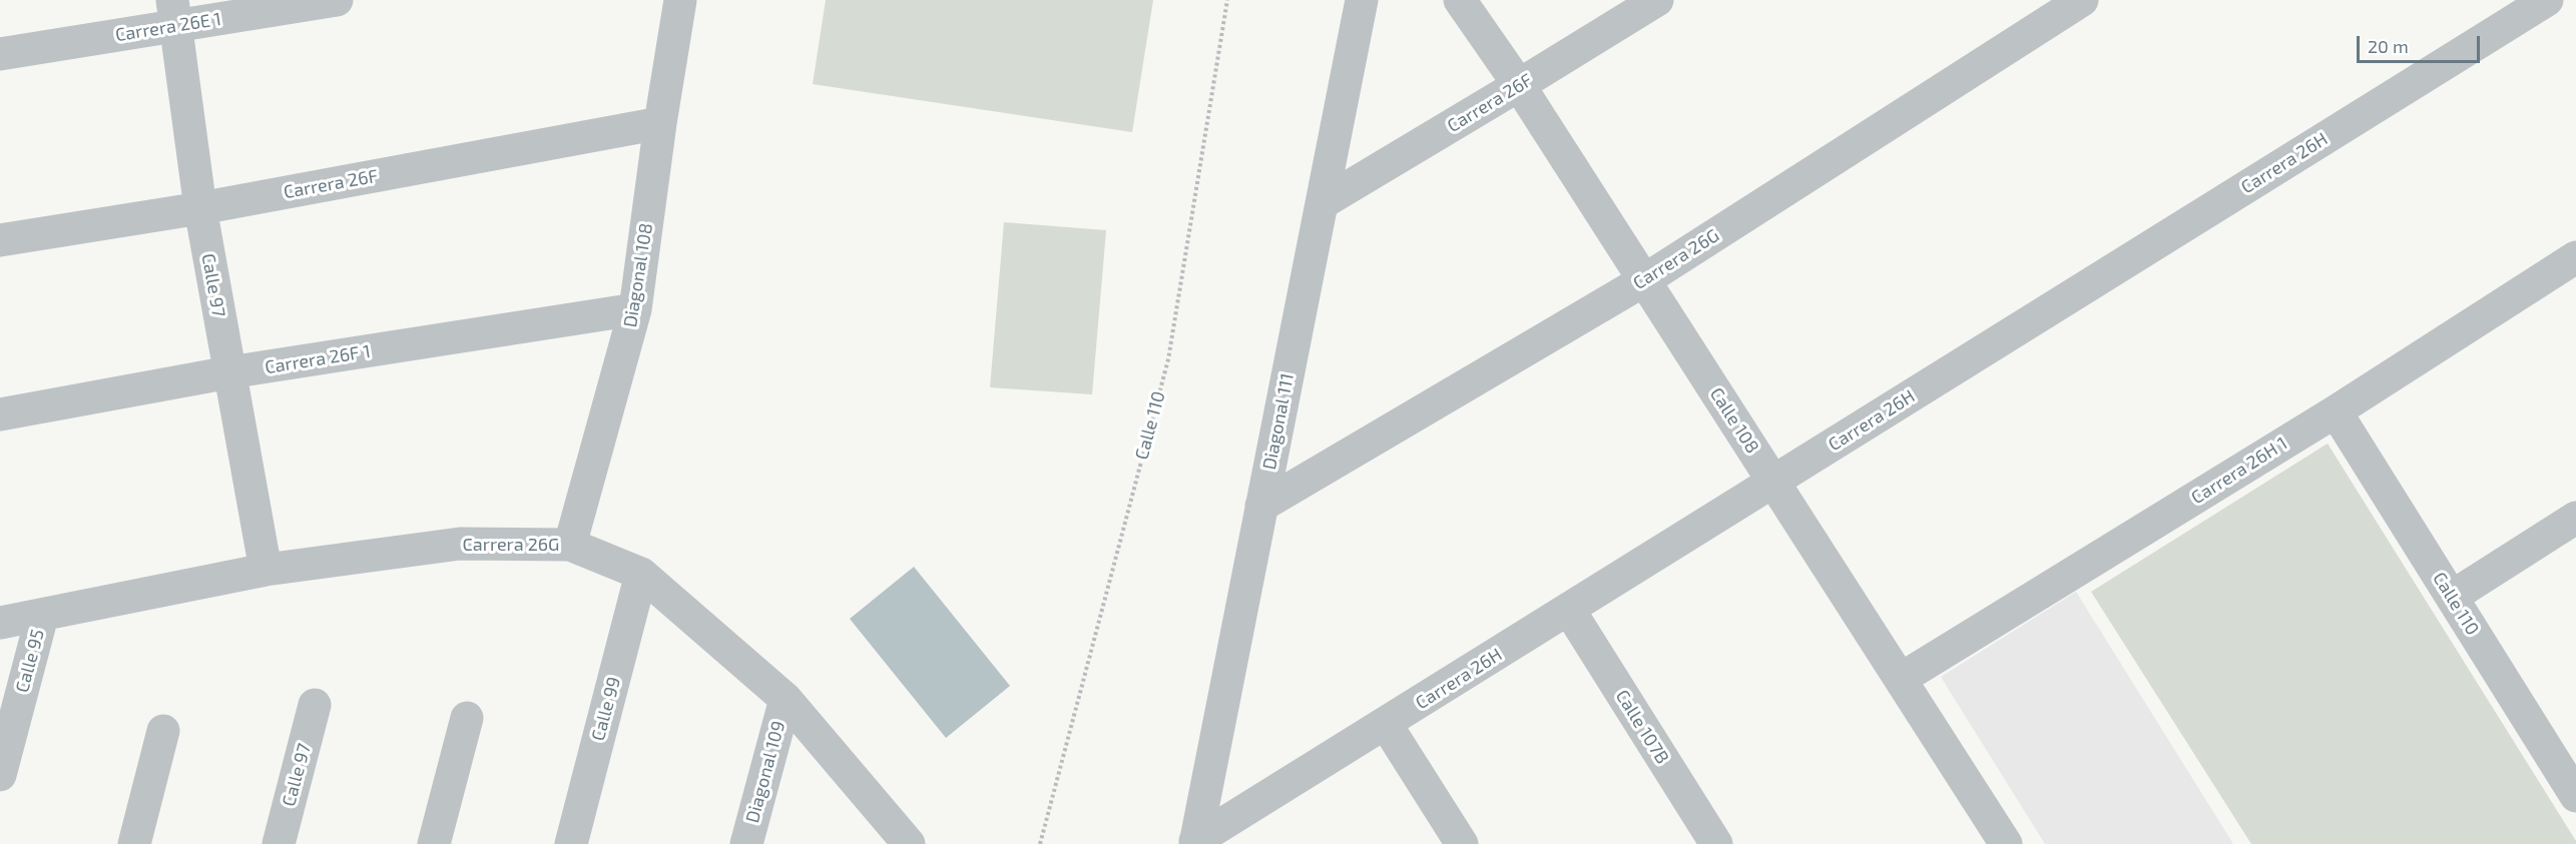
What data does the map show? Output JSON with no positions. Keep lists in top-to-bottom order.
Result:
{
  "streets": {
    "street": [
      "Carrera 26E 1",
      "Carrera 26F",
      "Carrera 26H",
      "Carrera 26G",
      "Diagonal 108",
      "Calle 97",
      "Carrera 26F 1",
      "Calle 108",
      "Diagonal 111",
      "Calle 110",
      "Carrera 26H 1",
      "Calle 95",
      "Calle 99",
      "Calle 107B",
      "Diagonal 109"
    ]
  },
  "crossings": [
    ["Carrera 26E 1", "Calle 97"],
    ["Carrera 26F", "Diagonal 108"],
    ["Carrera 26F", "Calle 97"],
    ["Carrera 26F", "Calle 108"],
    ["Carrera 26F", "Diagonal 111"],
    ["Carrera 26H", "Calle 108"],
    ["Carrera 26H", "Diagonal 111"],
    ["Carrera 26H", "Calle 107B"],
    ["Carrera 26G", "Diagonal 108"],
    ["Carrera 26G", "Calle 97"],
    ["Carrera 26G", "Calle 108"],
    ["Carrera 26G", "Diagonal 111"],
    ["Carrera 26G", "Calle 95"],
    ["Carrera 26G", "Calle 99"],
    ["Carrera 26G", "Diagonal 109"],
    ["Diagonal 108", "Carrera 26F 1"],
    ["Calle 97", "Carrera 26F 1"],
    ["Calle 108", "Carrera 26H 1"],
    ["Calle 110", "Carrera 26H 1"]
  ],
  "scale_bar": "20 m"
}
